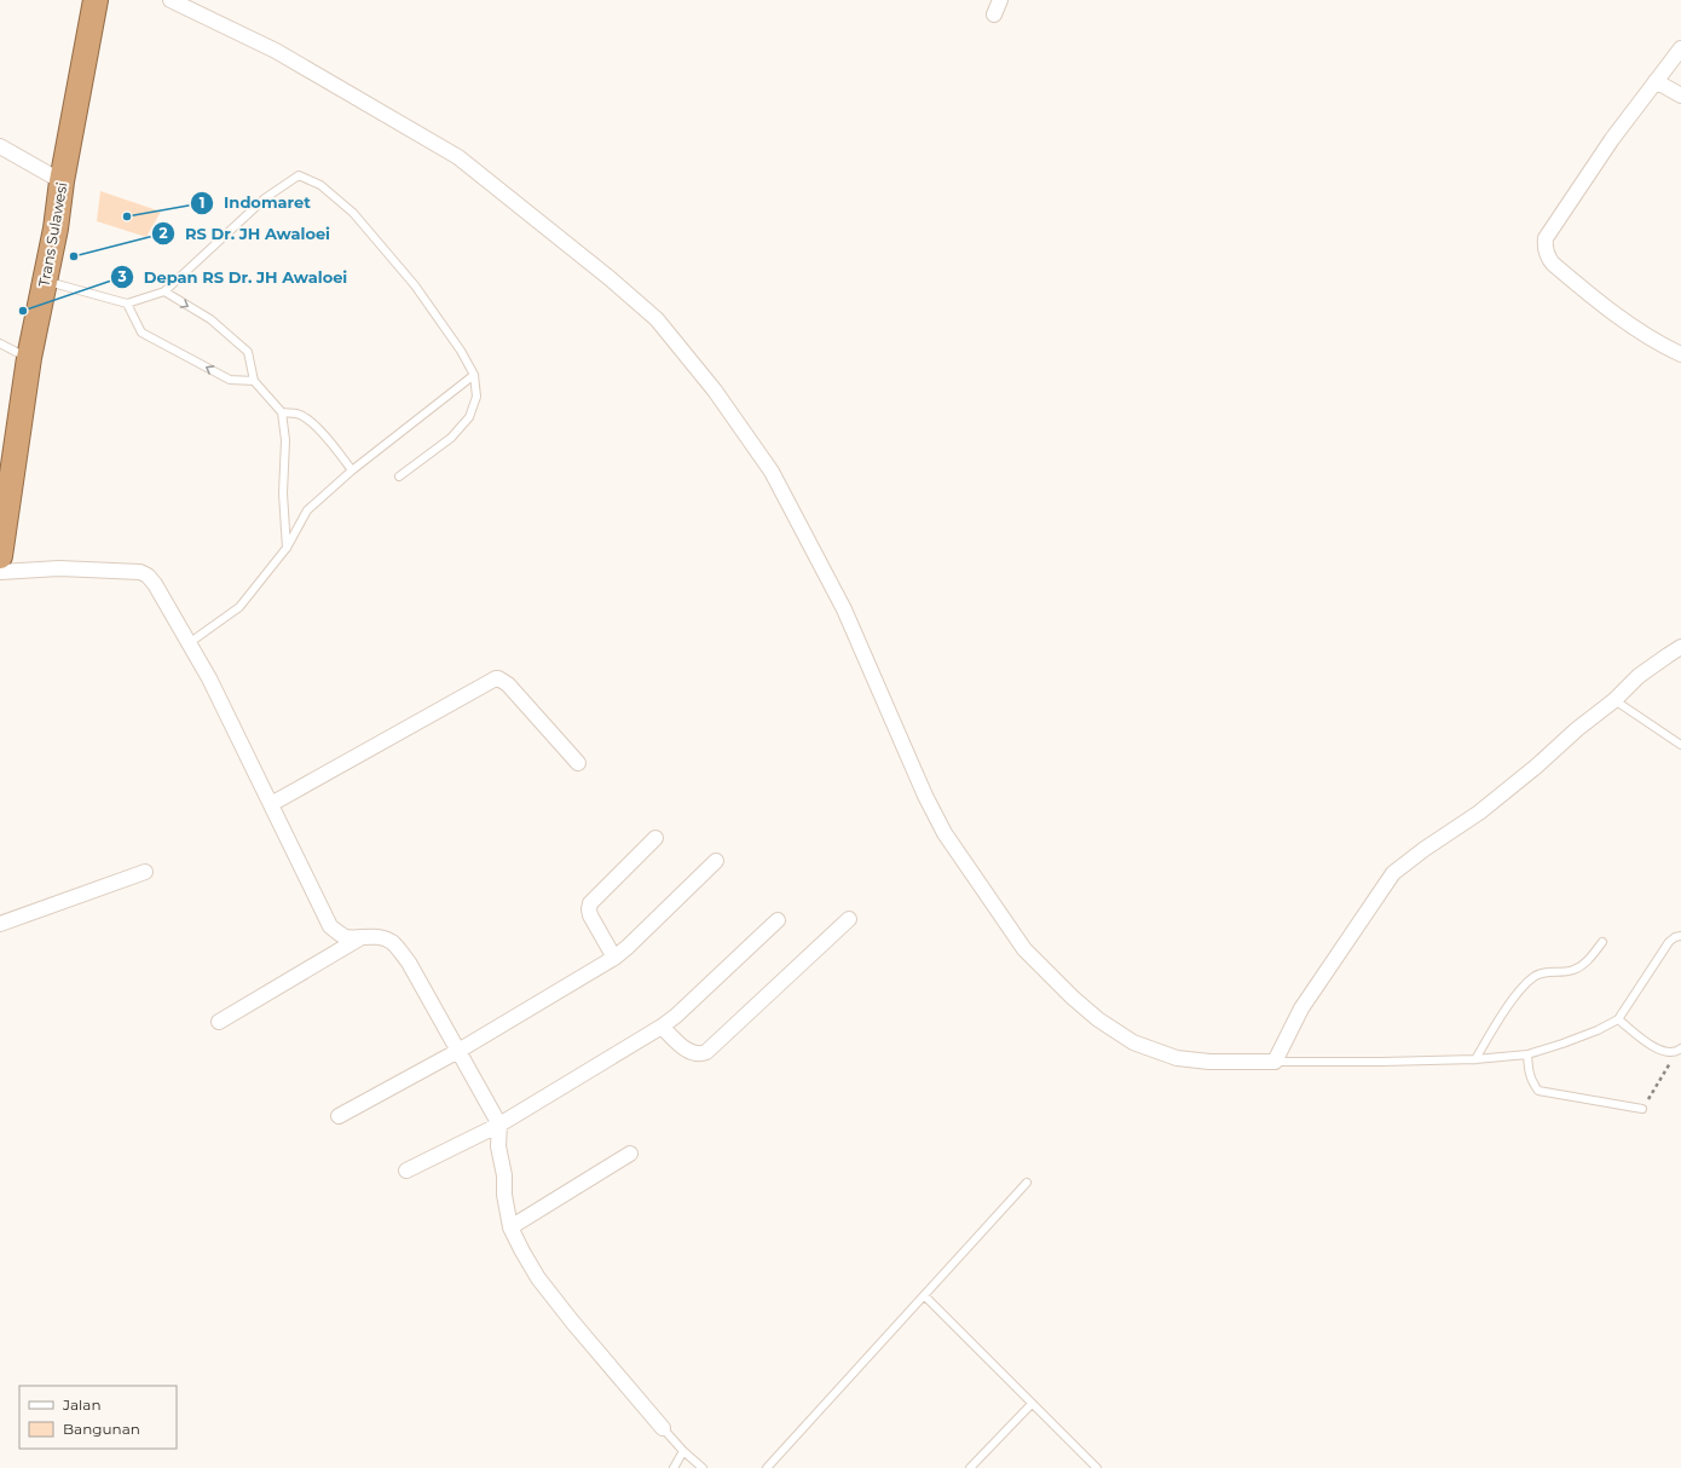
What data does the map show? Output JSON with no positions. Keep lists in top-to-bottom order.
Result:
{
  "streets": {
    "highway": ["Trans Sulawesi"]
  },
  "places": ["Indomaret", "RS Dr. JH Awaloei", "Depan RS Dr. JH Awaloei"],
  "legend": ["Jalan", "Bangunan"]
}
